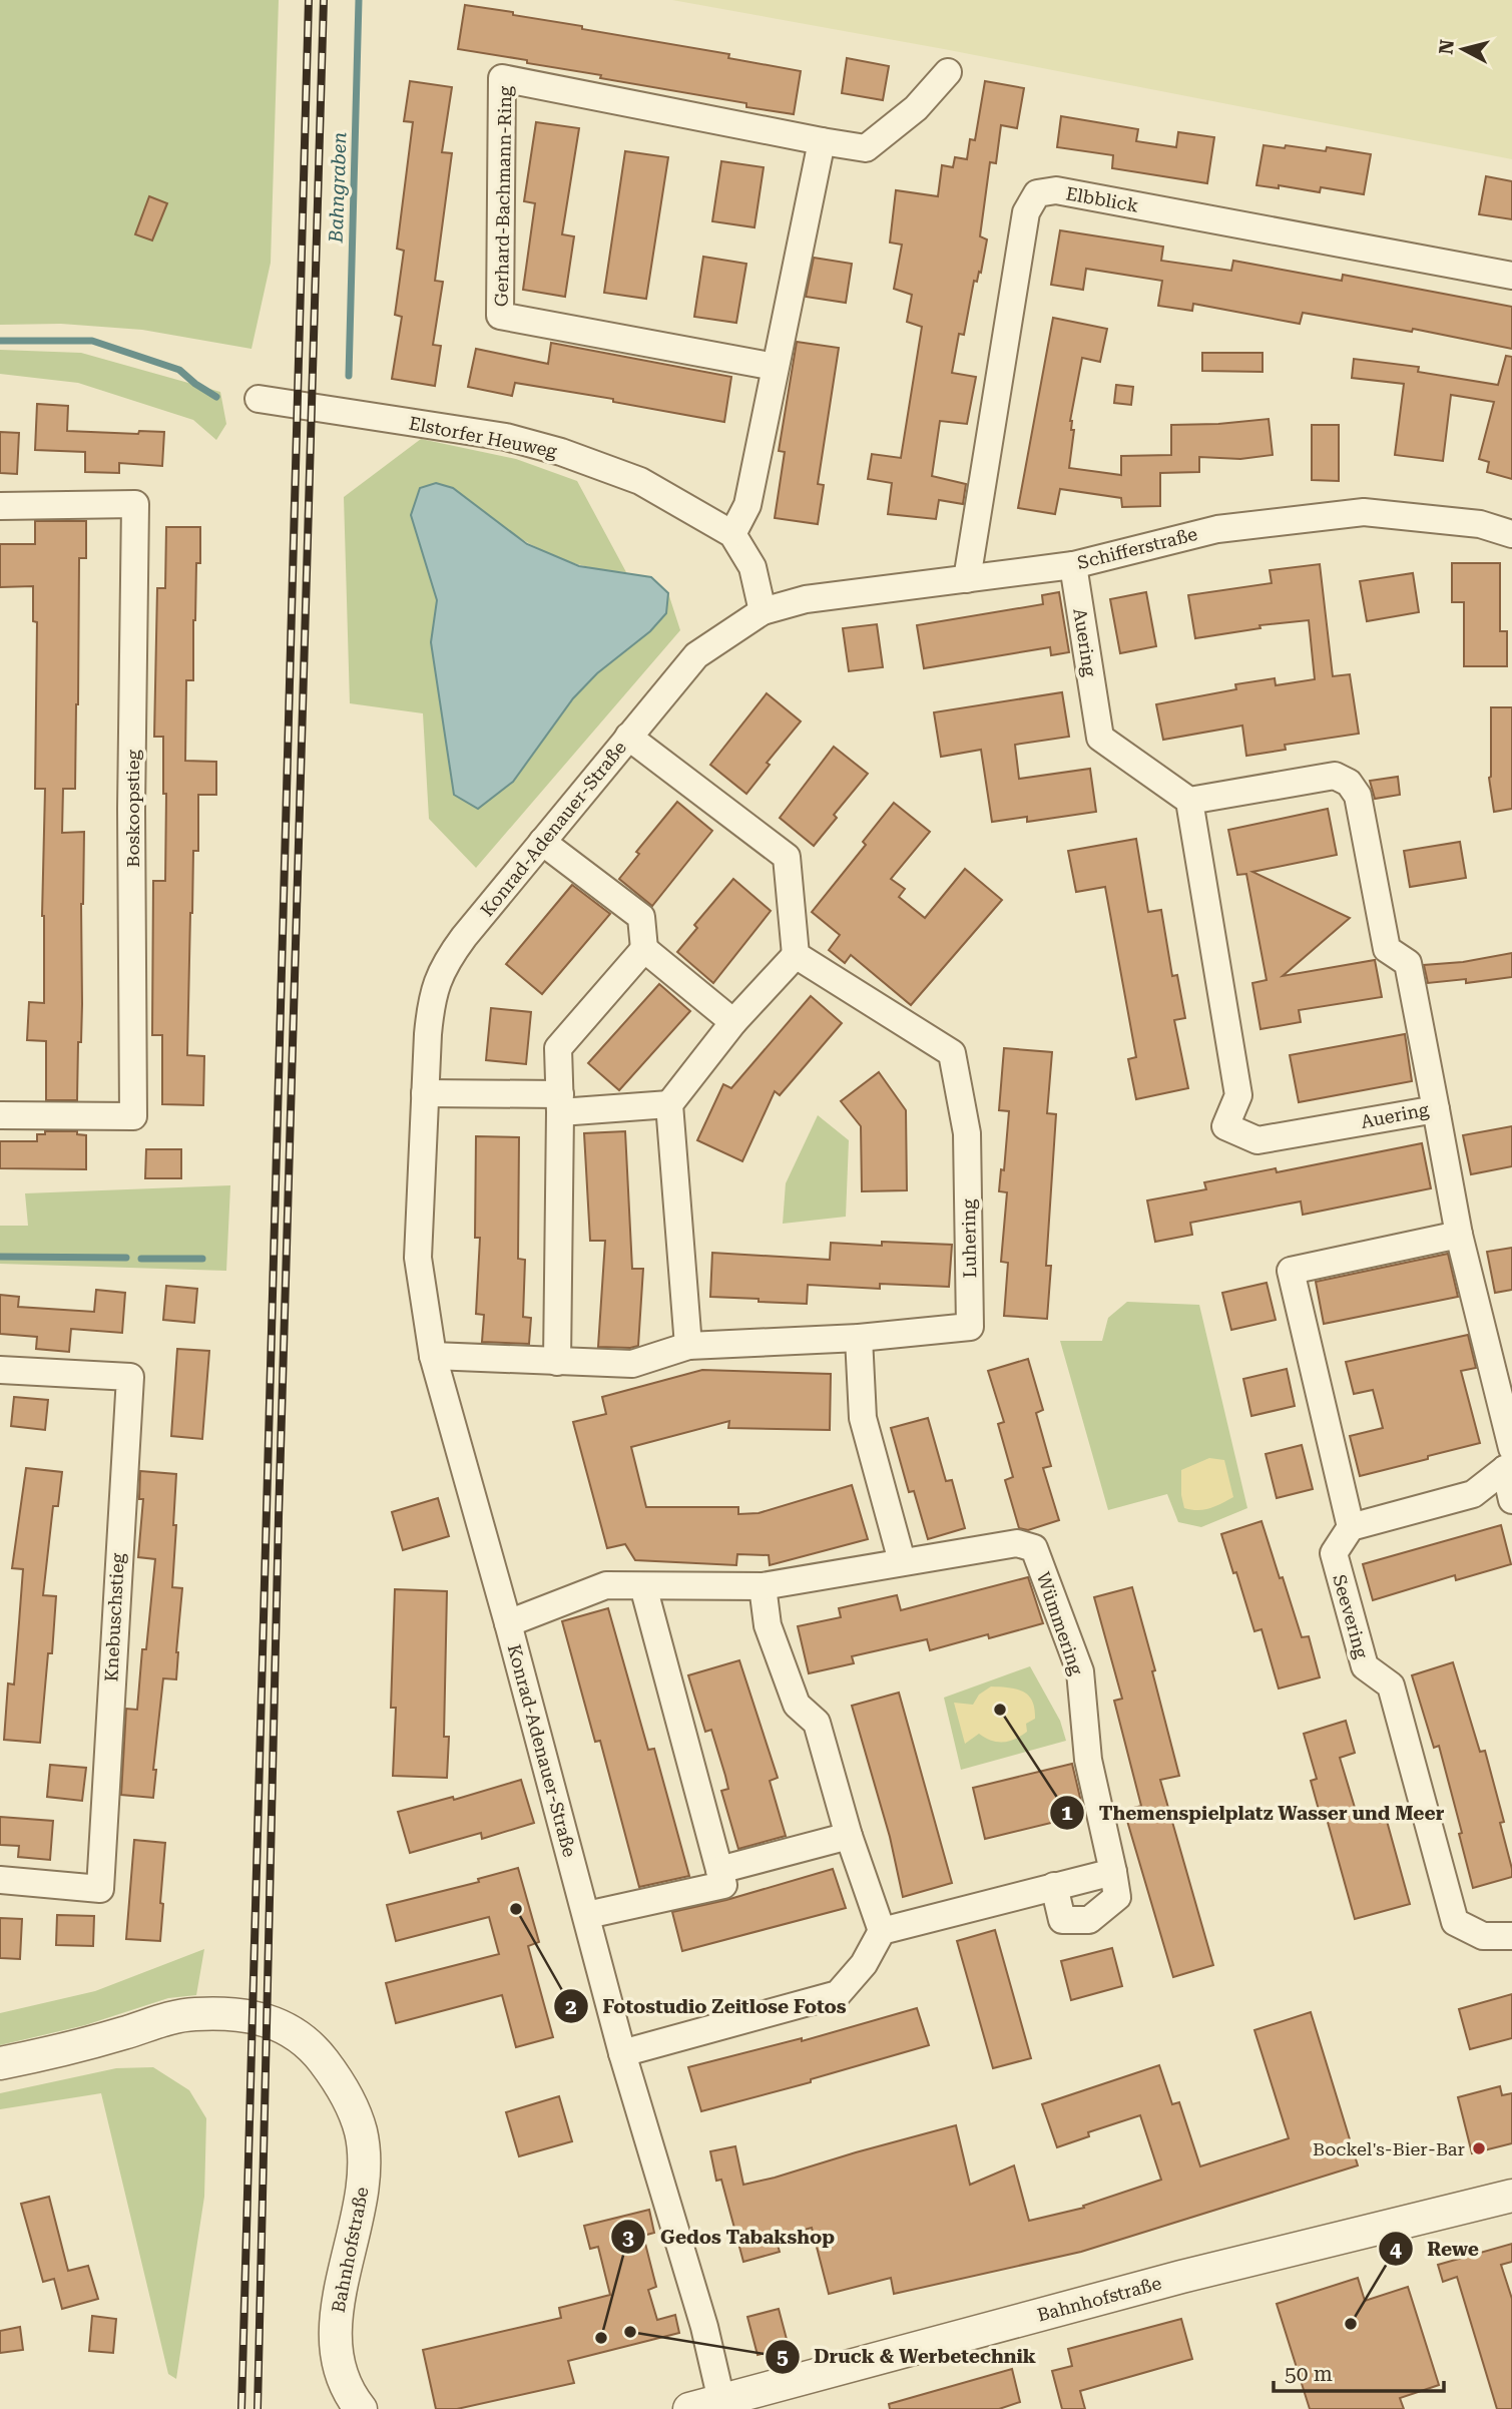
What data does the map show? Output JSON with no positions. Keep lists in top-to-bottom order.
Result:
{
  "streets": {
    "street": [
      "Gerhard-Bachmann-Ring",
      "Elbblick",
      "Elstorfer Heuweg",
      "Schifferstraße",
      "Auering",
      "Boskoopstieg",
      "Konrad-Adenauer-Straße",
      "Luhering",
      "Seevering",
      "Knebuschstieg",
      "Wümmering",
      "Bahnhofstraße"
    ]
  },
  "crossings": [
    ["Elbblick", "Schifferstraße"],
    ["Elstorfer Heuweg", "Schifferstraße"],
    ["Elstorfer Heuweg", "Konrad-Adenauer-Straße"],
    ["Schifferstraße", "Auering"],
    ["Schifferstraße", "Konrad-Adenauer-Straße"],
    ["Konrad-Adenauer-Straße", "Luhering"],
    ["Konrad-Adenauer-Straße", "Wümmering"],
    ["Konrad-Adenauer-Straße", "Bahnhofstraße"]
  ],
  "water": ["Bahngraben"],
  "places": [
    "Themenspielplatz Wasser und Meer",
    "Fotostudio Zeitlose Fotos",
    "Bockel's-Bier-Bar",
    "Rewe",
    "Druck & Werbetechnik",
    "Gedos Tabakshop"
  ],
  "scale_bar": "50 m",
  "north": "left"
}
